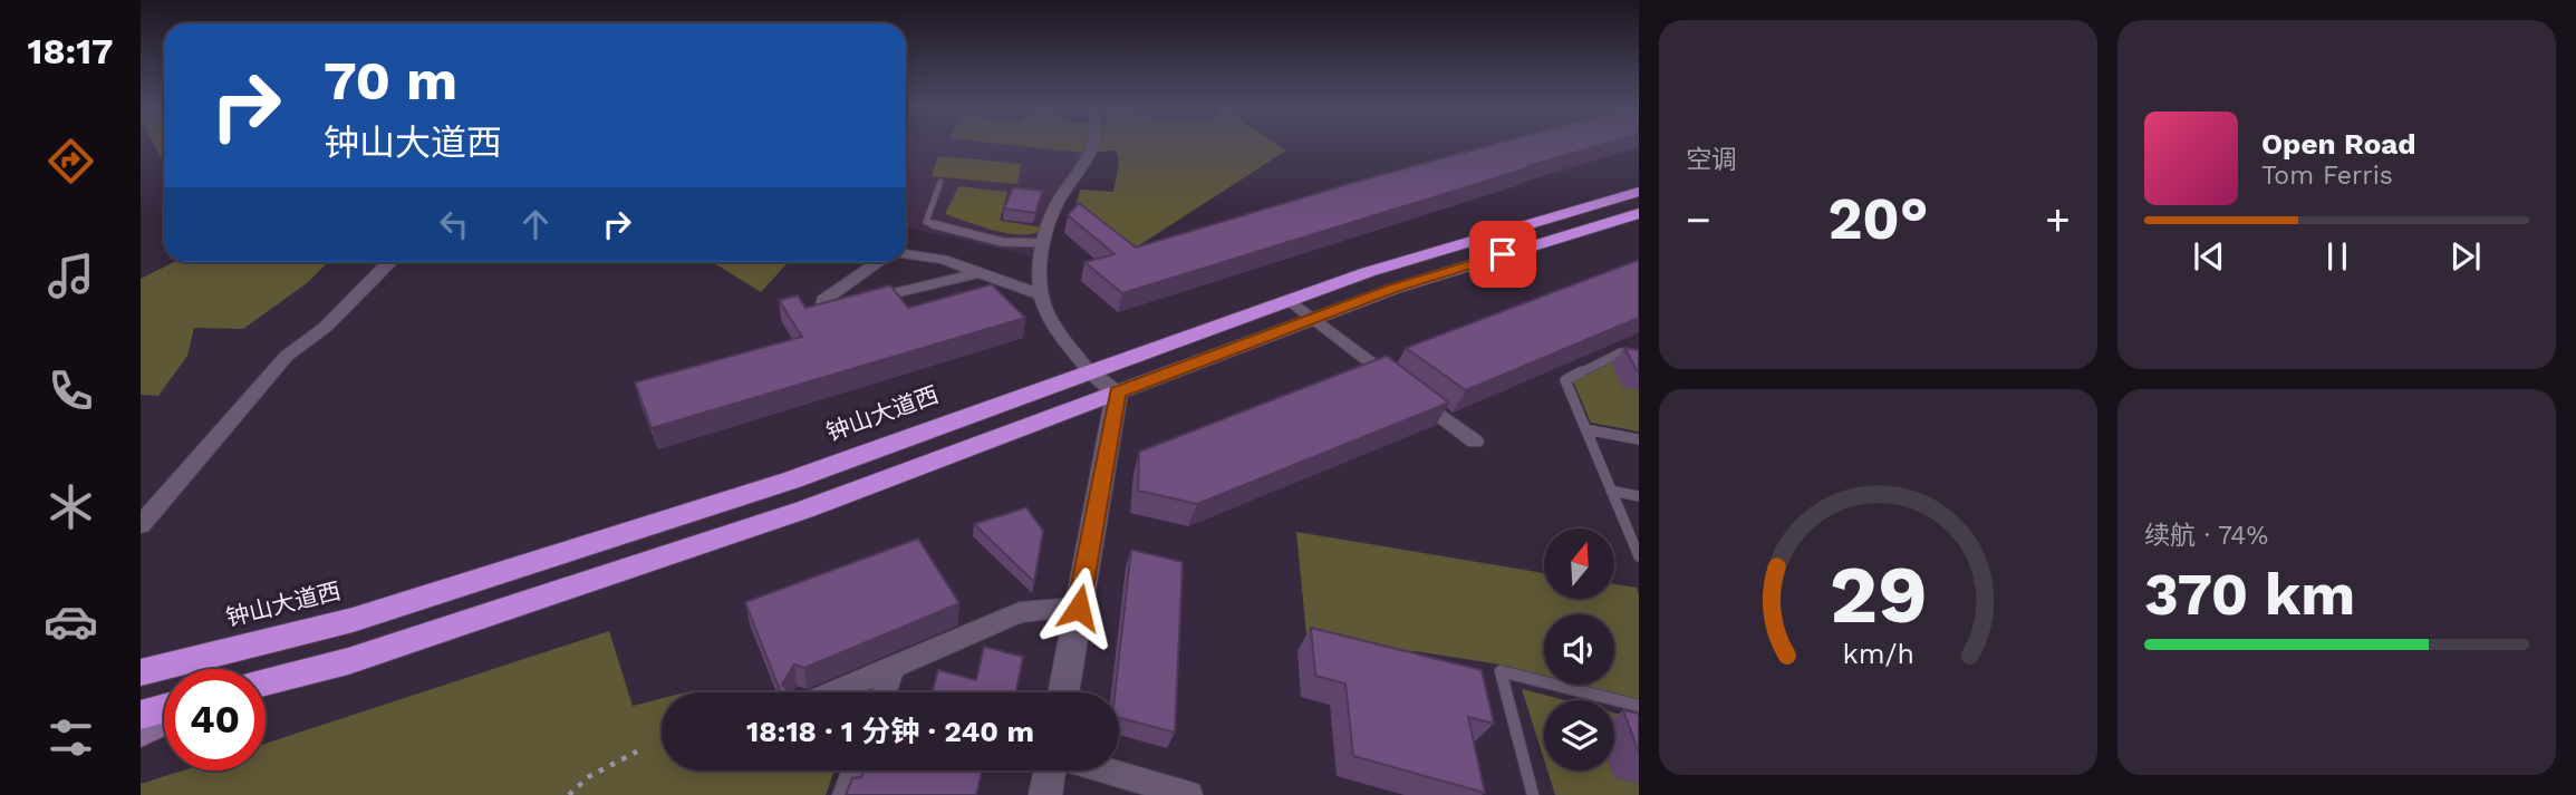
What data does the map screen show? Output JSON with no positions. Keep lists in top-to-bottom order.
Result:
{
  "streets": {
    "highway": ["钟山大道西"]
  },
  "north": "top",
  "page": {
    "tabs": "18:17",
    "tile": [
      "空调",
      ["续航 · 74%", "370 km"]
    ],
    "turn": ["70 m", "钟山大道西"],
    "song": ["Open Road", "Tom Ferris"],
    "heat": ["−", "20°", "+"],
    "limit": "40",
    "trip": "18:18 · 1 分钟 · 240 m",
    "gauge": ["29", "km/h"]
  }
}
